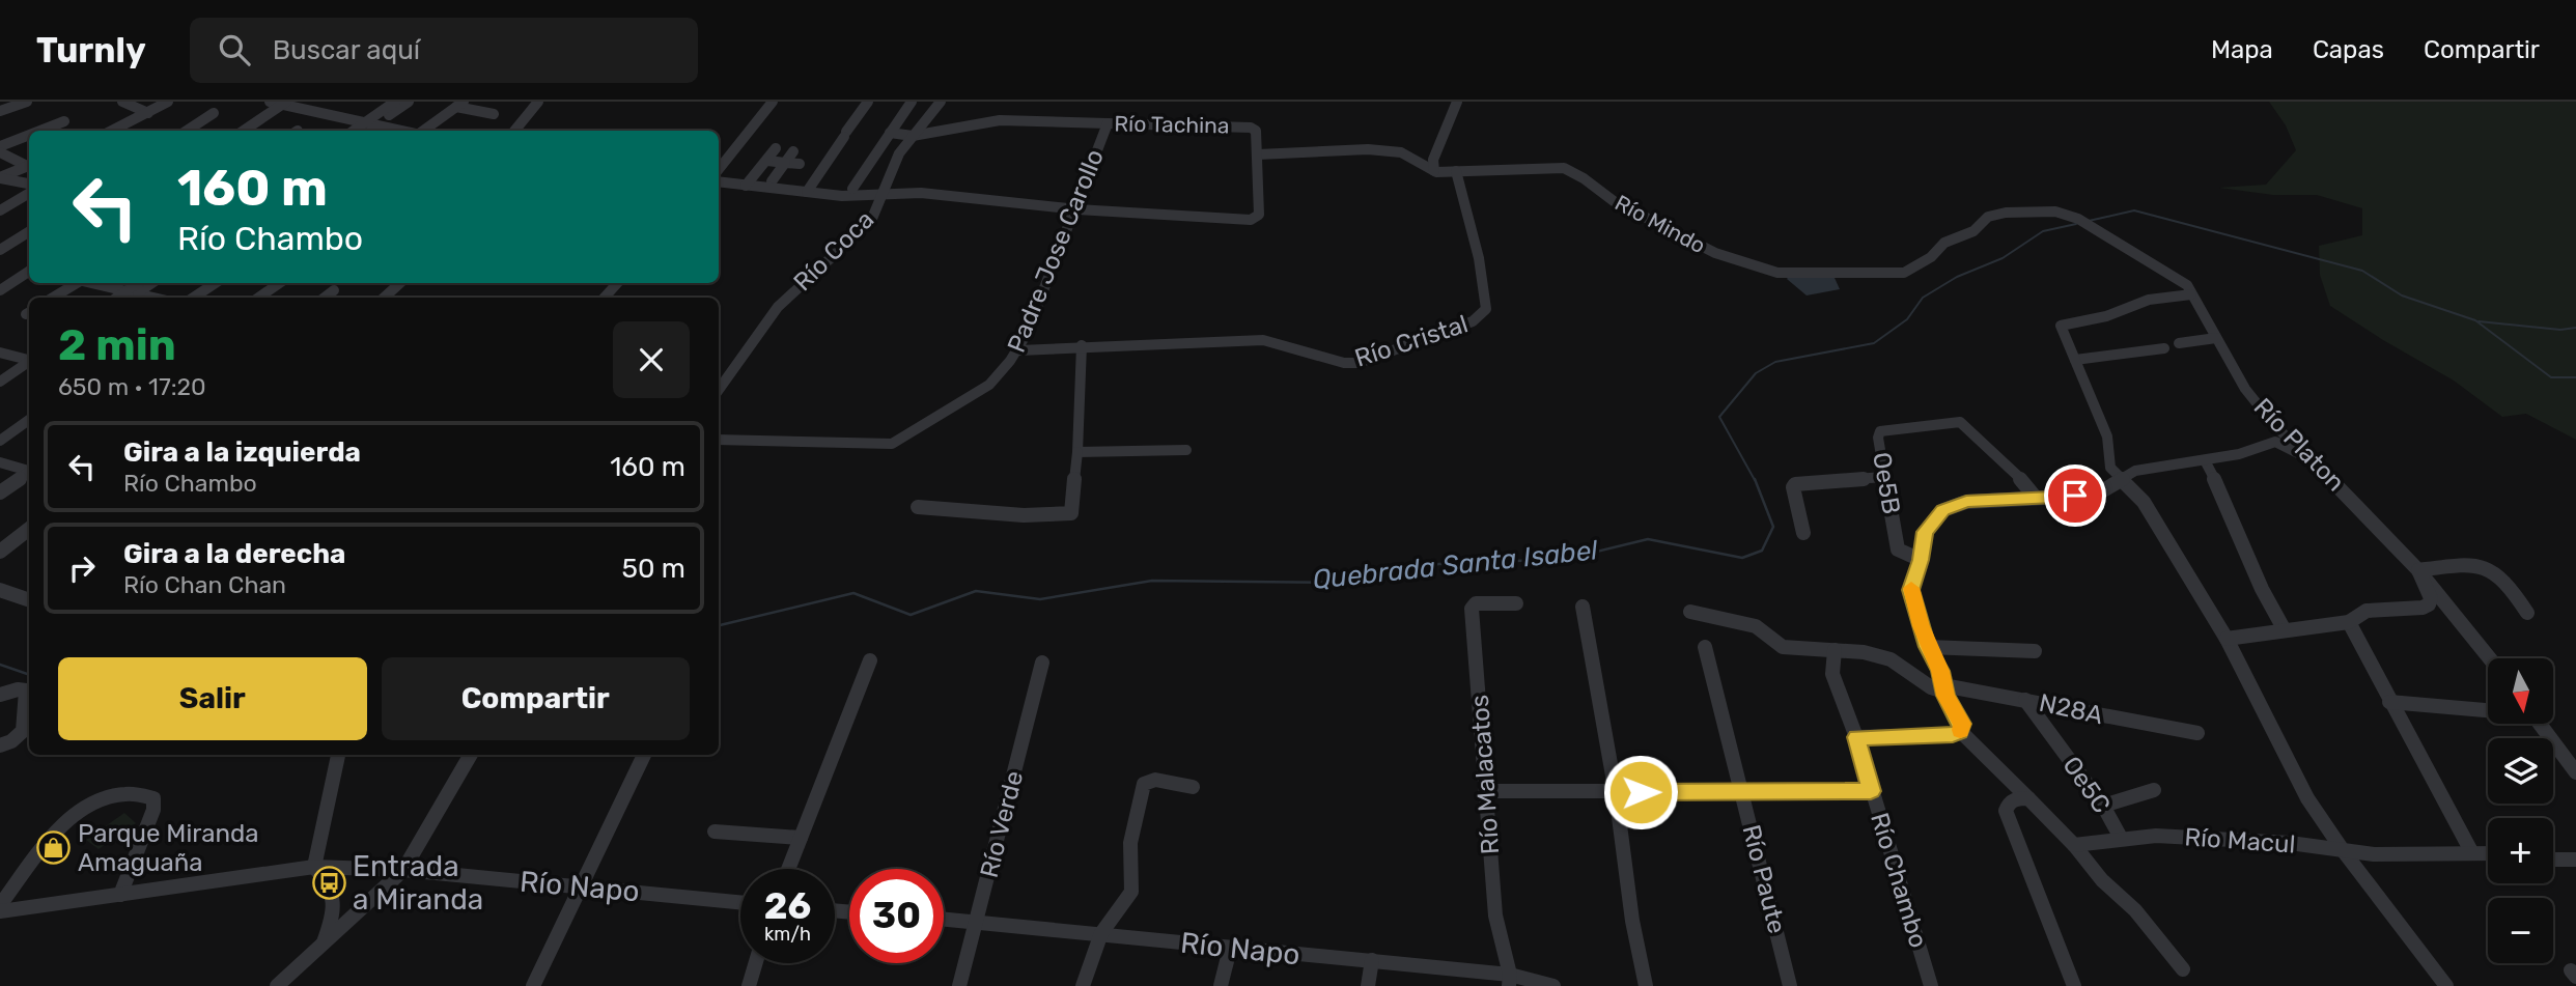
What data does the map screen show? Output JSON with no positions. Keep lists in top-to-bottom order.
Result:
{
  "streets": {
    "street": [
      "Río Tachina",
      "Río Mindo",
      "Río Coca",
      "Padre Jose Carollo",
      "Río Cristal",
      "Río Platon",
      "Oe5B",
      "N28A",
      "Río Malacatos",
      "Oe5C",
      "Río Verde",
      "Río Macul",
      "Río Paute",
      "Río Chambo",
      "Río Napo"
    ]
  },
  "crossings": [
    ["Río Tachina", "Río Mindo"],
    ["Río Tachina", "Río Coca"],
    ["Río Tachina", "Padre Jose Carollo"],
    ["Río Mindo", "Río Cristal"],
    ["Río Mindo", "Río Platon"],
    ["Padre Jose Carollo", "Río Cristal"],
    ["N28A", "Oe5C"],
    ["N28A", "Río Chambo"],
    ["Río Malacatos", "Río Napo"],
    ["Oe5C", "Río Macul"],
    ["Río Verde", "Río Napo"]
  ],
  "water": ["Quebrada Santa Isabel"],
  "places": {
    "shop": ["Parque Miranda Amaguaña"],
    "bus stop": ["Entrada a Miranda"]
  },
  "north": "bottom",
  "page": {
    "header": "Turnly",
    "search": "Buscar aquí",
    "nav": ["Mapa", "Capas", "Compartir"],
    "turn": ["160 m", "Río Chambo"],
    "heading": ["2 min", "650 m · 17:20"],
    "list": [
      {
        "name": "Gira a la izquierda",
        "note": "Río Chambo",
        "value": "160 m"
      },
      {
        "name": "Gira a la derecha",
        "note": "Río Chan Chan",
        "value": "50 m"
      }
    ],
    "buttons": ["Salir", "Compartir"],
    "map_buttons": ["+", "−"],
    "speed": "26 km/h",
    "limit": "30"
  }
}
